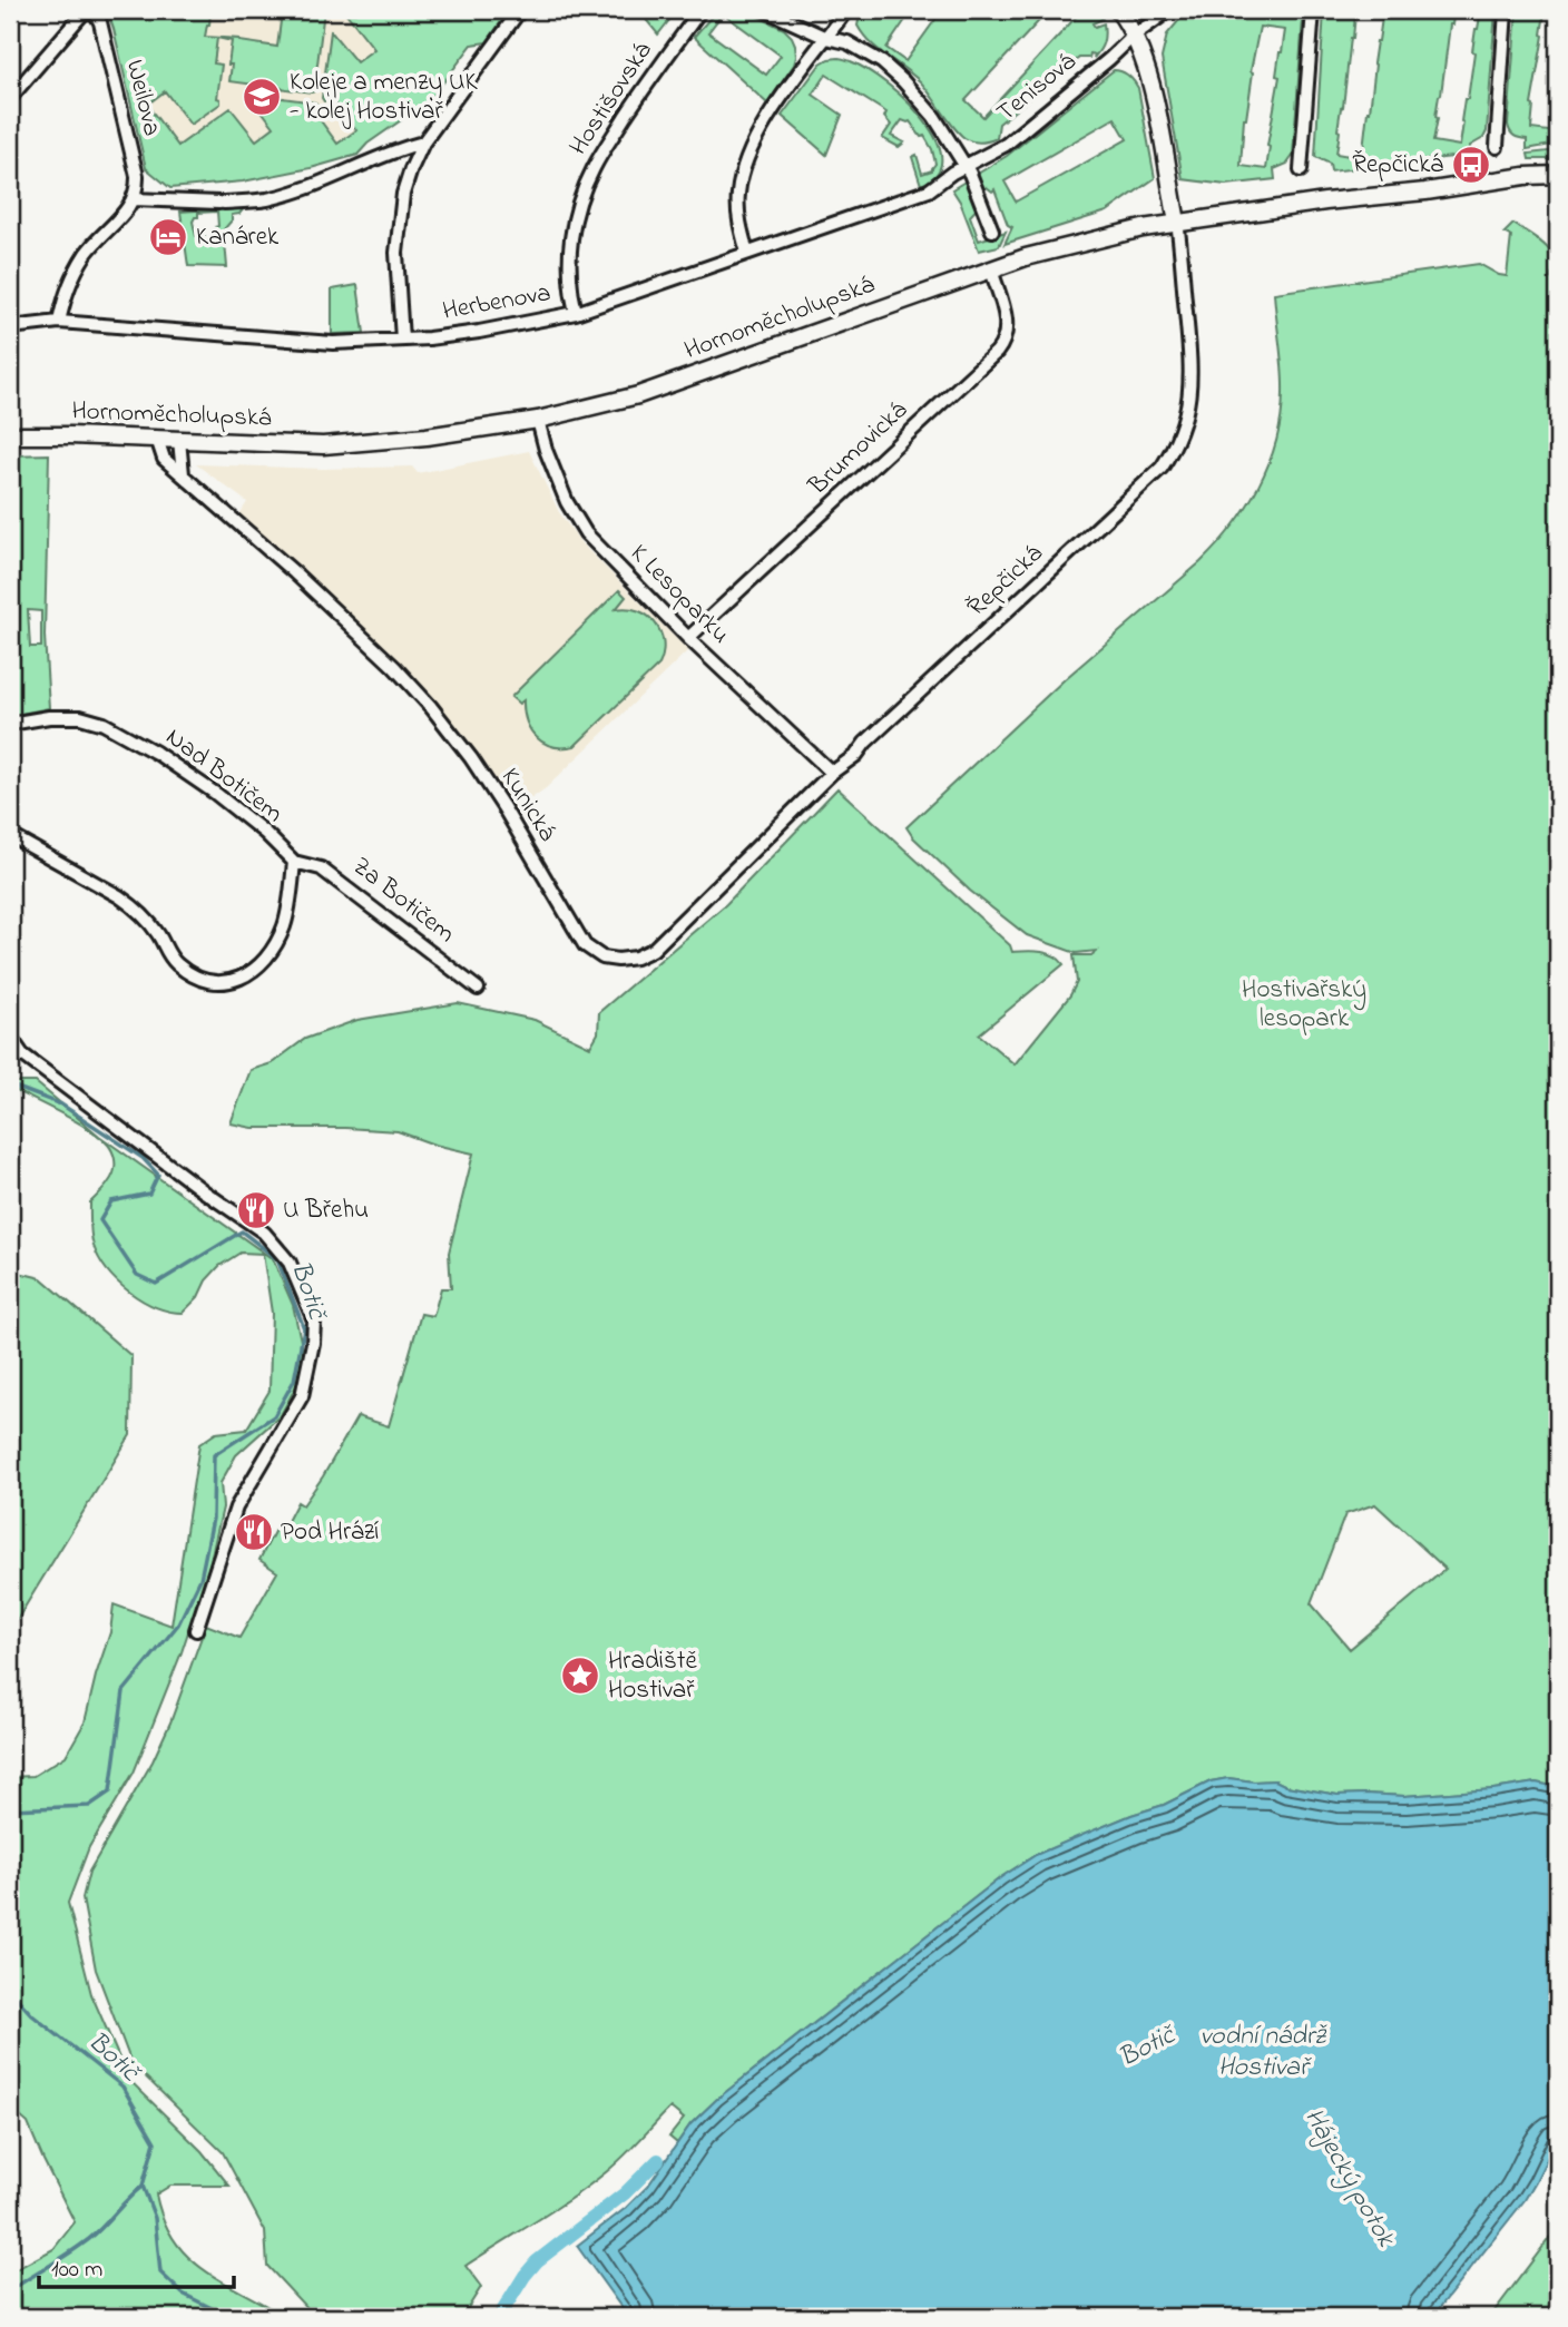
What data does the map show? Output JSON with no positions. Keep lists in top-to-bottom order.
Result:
{
  "streets": {
    "street": [
      "Tenisová",
      "Weilova",
      "Hostišovská",
      "Herbenova",
      "Hornoměcholupská",
      "Brumovická",
      "Řepčická",
      "K Lesoparku",
      "Nad Botičem",
      "Kunická",
      "Za Botičem"
    ]
  },
  "crossings": [
    ["Tenisová", "Herbenova"],
    ["Hostišovská", "Herbenova"],
    ["Hornoměcholupská", "Brumovická"],
    ["Hornoměcholupská", "Řepčická"],
    ["Hornoměcholupská", "K Lesoparku"],
    ["Hornoměcholupská", "Kunická"],
    ["Brumovická", "K Lesoparku"],
    ["Řepčická", "K Lesoparku"],
    ["Řepčická", "Kunická"],
    ["K Lesoparku", "Kunická"],
    ["Nad Botičem", "Za Botičem"]
  ],
  "water": ["Botič", "vodní nádrž Hostivař", "Hájecký potok"],
  "parks": ["Hostivařský lesopark"],
  "places": {
    "school or university": ["Koleje a menzy UK - kolej Hostivař"],
    "bus stop": ["Řepčická"],
    "hotel": ["Kanárek"],
    "restaurant": ["U Břehu", "Pod Hrází"],
    "place": ["Hradiště Hostivař"]
  },
  "scale_bar": "100 m"
}
